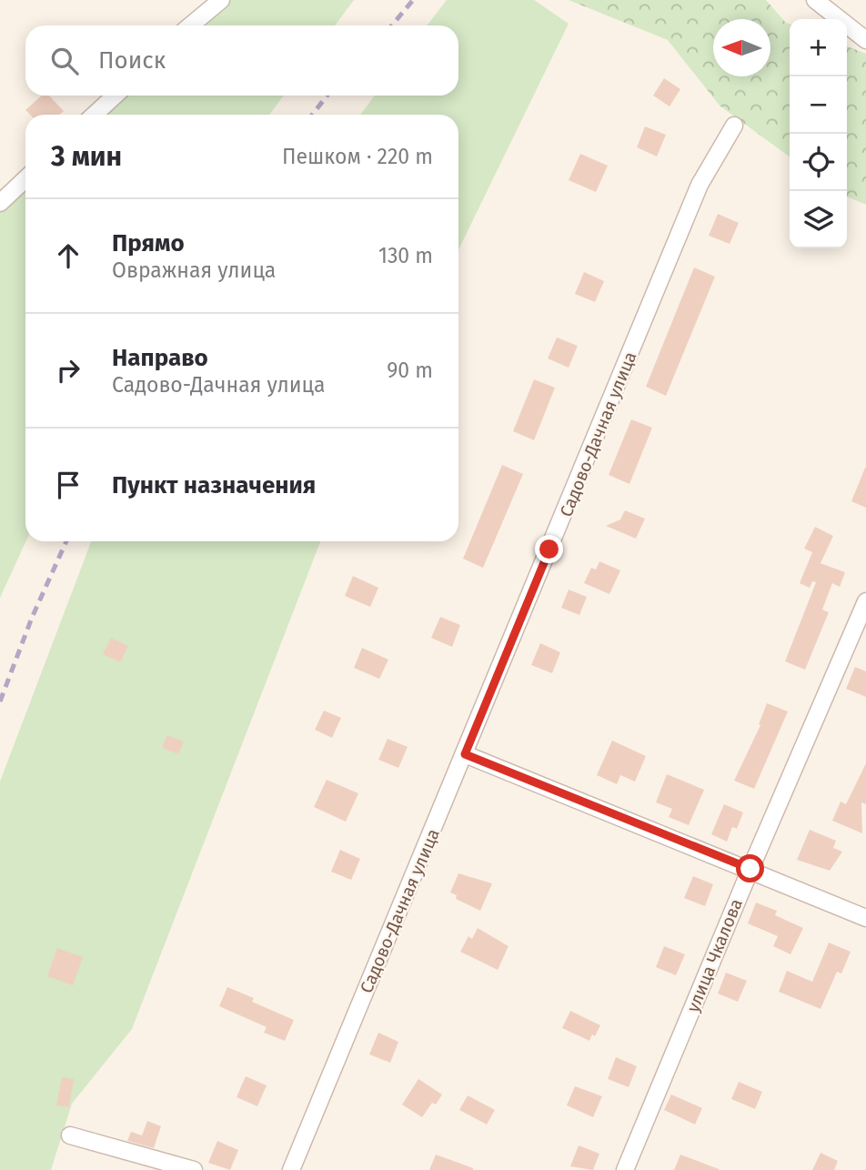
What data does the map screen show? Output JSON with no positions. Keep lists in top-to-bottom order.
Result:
{
  "streets": {
    "street": ["Садово-Дачная улица", "улица Чкалова"]
  },
  "north": "left",
  "page": {
    "map_buttons": ["+", "−"],
    "search": "Поиск",
    "heading": ["3 мин", "Пешком · 220 m"],
    "list": [
      ["Прямо", "Овражная улица", "130 m"],
      ["Направо", "Садово-Дачная улица", "90 m"],
      "Пункт назначения"
    ]
  }
}
